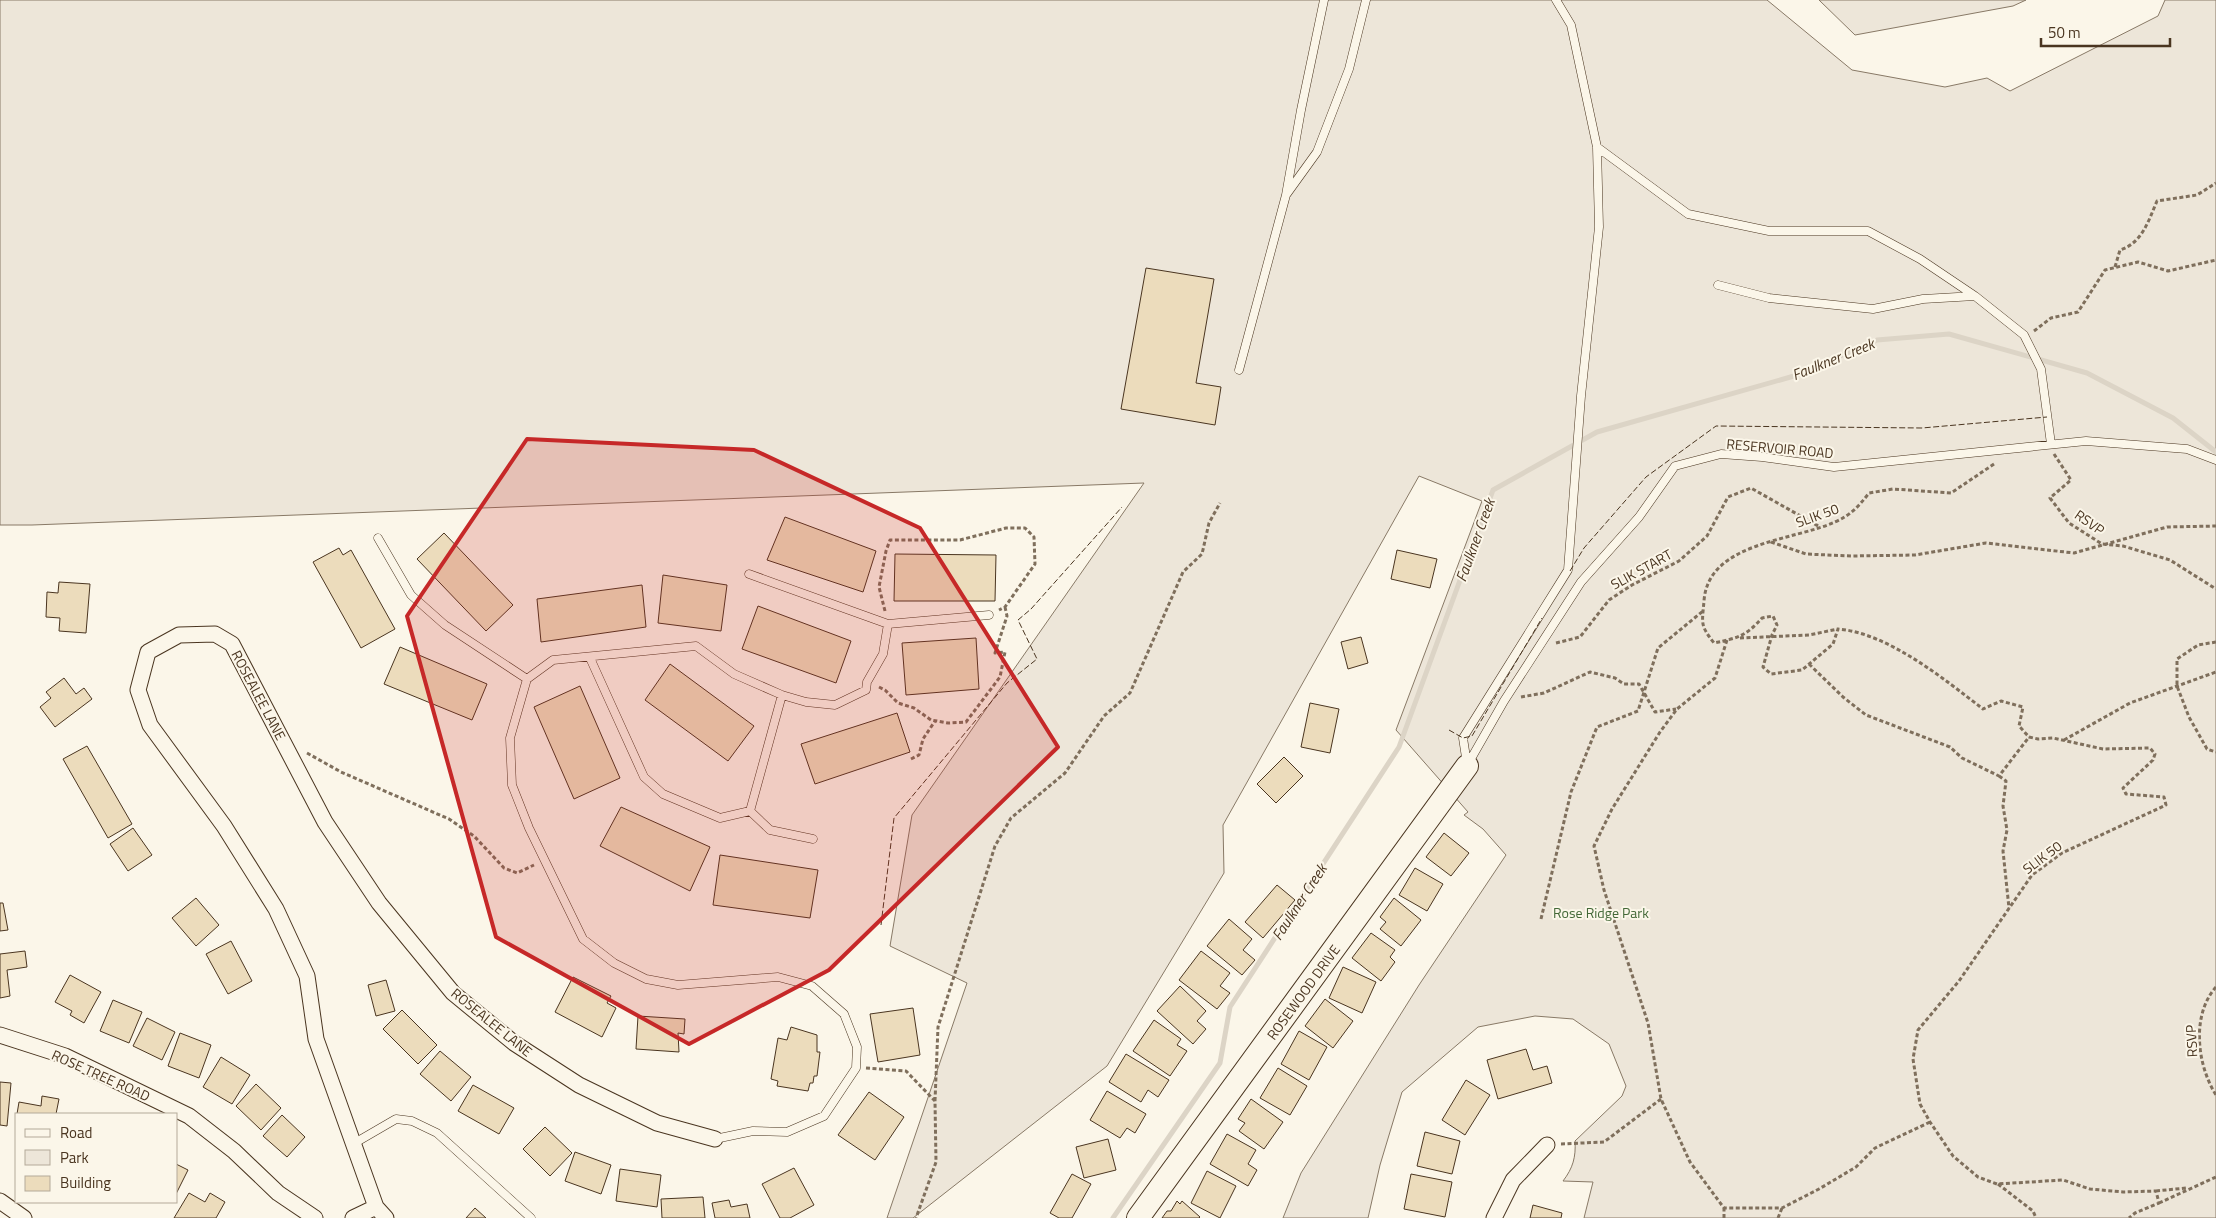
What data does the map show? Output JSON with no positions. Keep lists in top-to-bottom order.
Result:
{
  "streets": {
    "street": ["ROSEALEE LANE", "ROSEWOOD DRIVE", "ROSE TREE ROAD"],
    "lane": ["RESERVOIR ROAD"],
    "path": ["SLIK 50", "RSVP", "SLIK START"]
  },
  "crossings": [
    ["RESERVOIR ROAD", "SLIK 50"],
    ["RESERVOIR ROAD", "RSVP"],
    ["RESERVOIR ROAD", "SLIK START"],
    ["RESERVOIR ROAD", "ROSEWOOD DRIVE"],
    ["SLIK 50", "SLIK START"]
  ],
  "water": ["Faulkner Creek"],
  "parks": ["Rose Ridge Park"],
  "legend": ["Road", "Park", "Building"],
  "scale_bar": "50 m"
}
